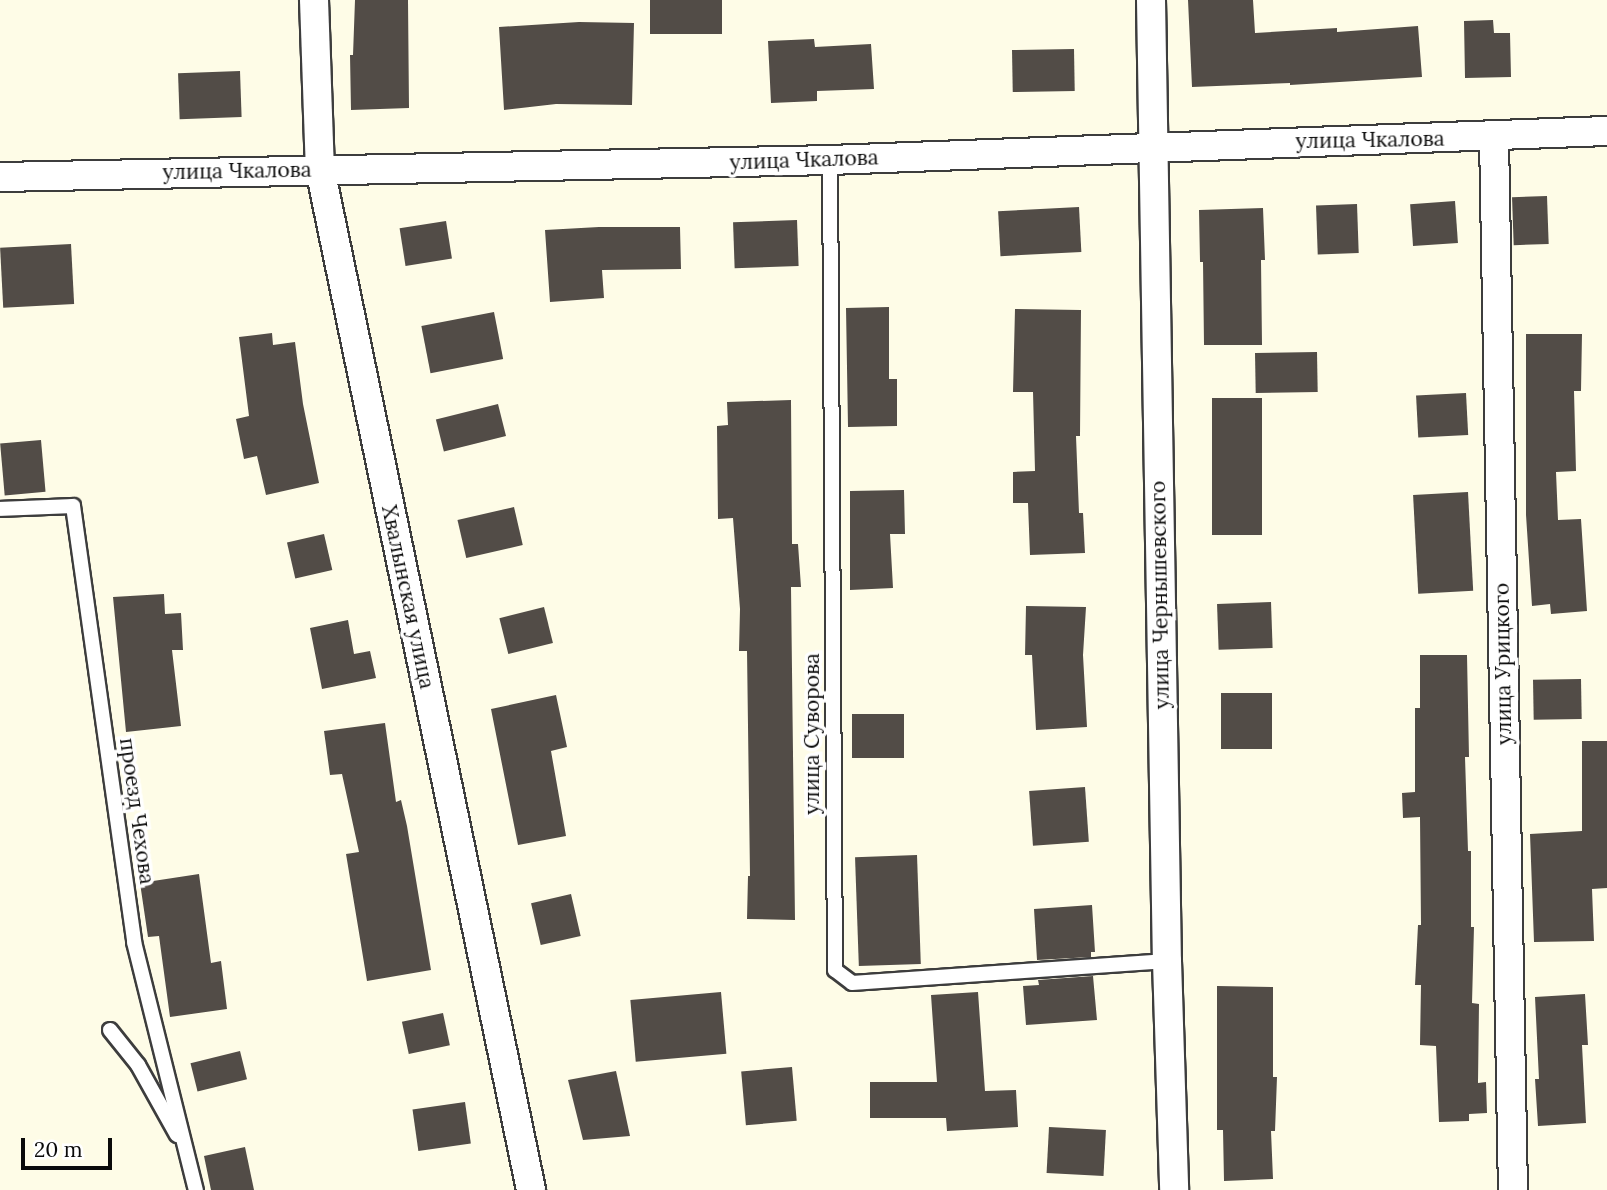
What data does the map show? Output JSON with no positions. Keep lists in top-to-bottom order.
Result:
{
  "streets": {
    "street": [
      "улица Чкалова",
      "улица Чернышевского",
      "Хвалынская улица",
      "улица Урицкого"
    ],
    "lane": ["улица Суворова", "проезд Чехова"]
  },
  "crossings": [
    ["улица Чкалова", "улица Чернышевского"],
    ["улица Чкалова", "Хвалынская улица"],
    ["улица Чкалова", "улица Урицкого"],
    ["улица Чкалова", "улица Суворова"],
    ["улица Чернышевского", "улица Суворова"]
  ],
  "scale_bar": "20 m"
}
